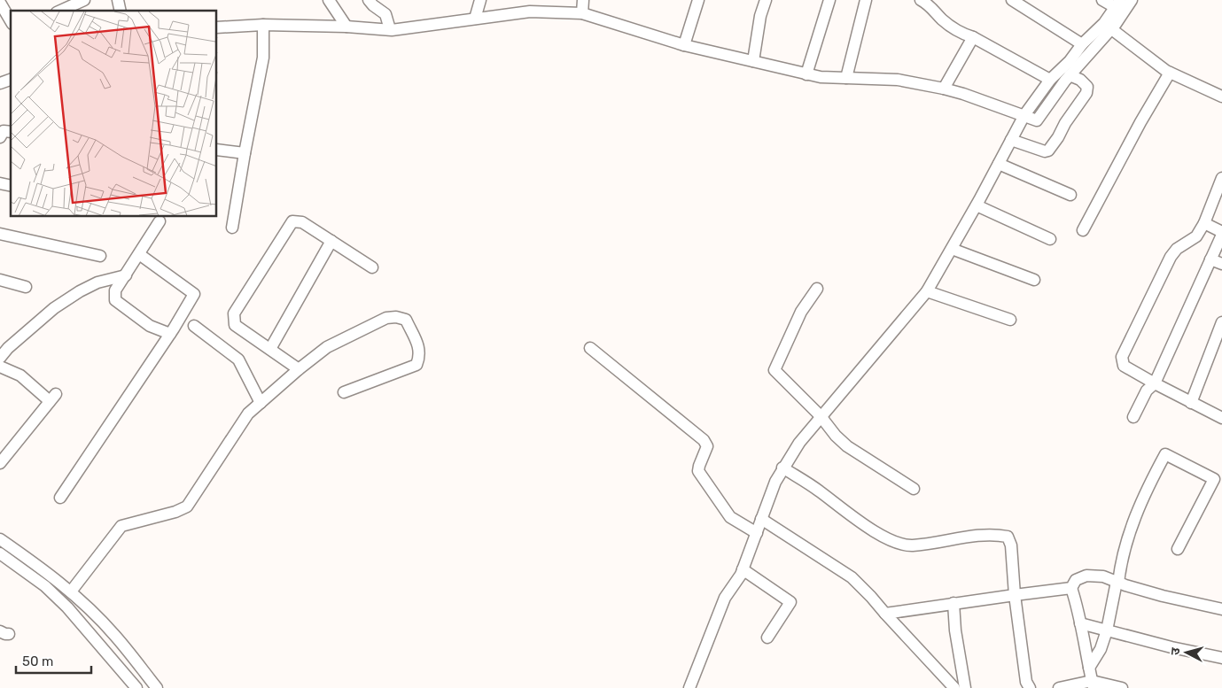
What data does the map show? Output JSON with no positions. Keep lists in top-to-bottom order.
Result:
{
  "scale_bar": "50 m",
  "north": "left"
}
